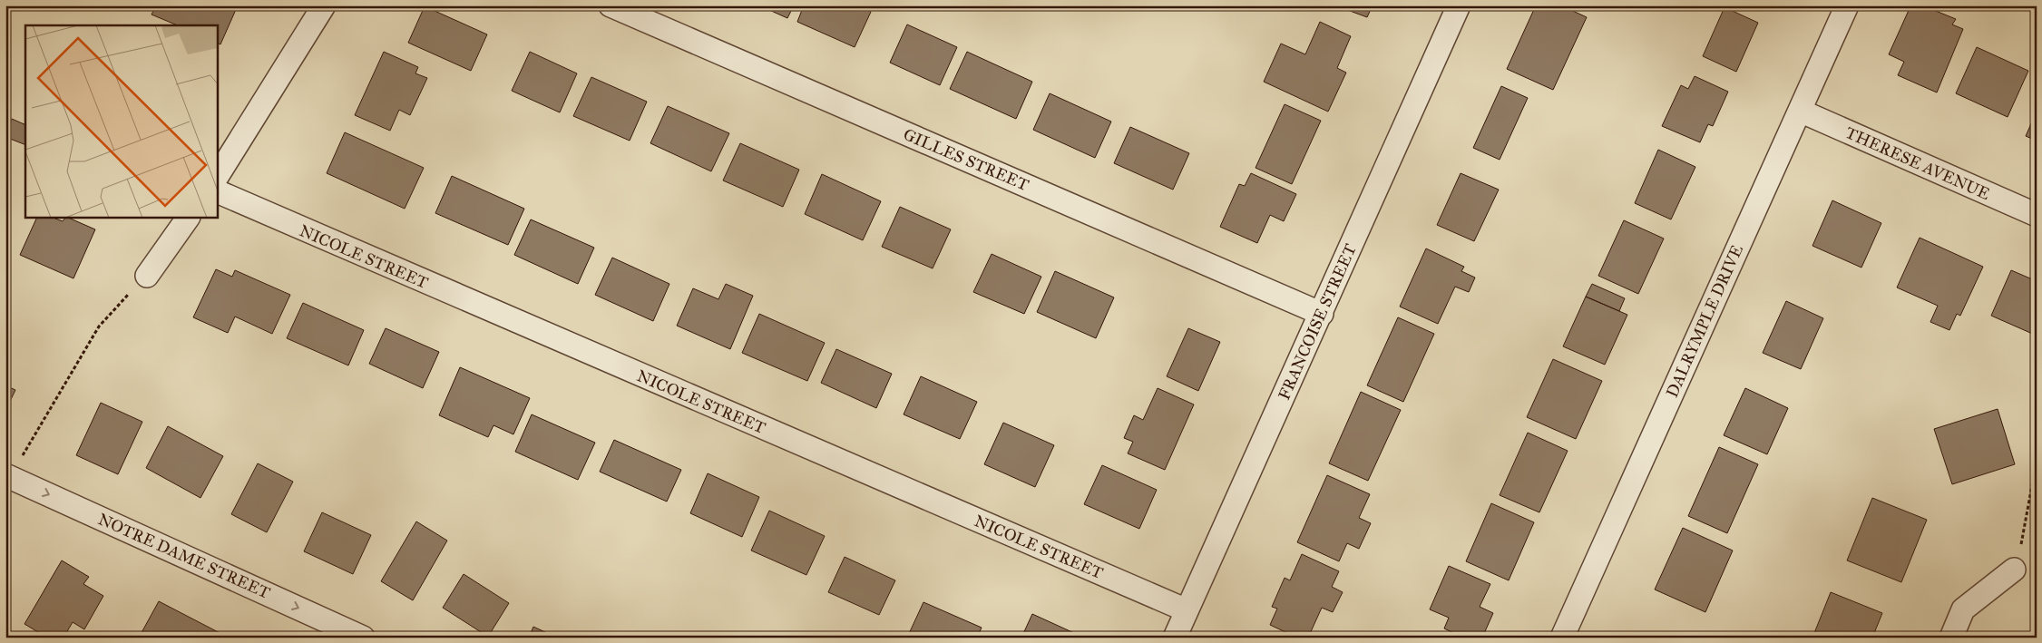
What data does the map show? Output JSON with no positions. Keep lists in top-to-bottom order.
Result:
{
  "streets": {
    "street": [
      "GILLES STREET",
      "THERESE AVENUE",
      "NICOLE STREET",
      "DALRYMPLE DRIVE",
      "FRANCOISE STREET",
      "NOTRE DAME STREET"
    ]
  },
  "crossings": [
    ["GILLES STREET", "FRANCOISE STREET"],
    ["THERESE AVENUE", "DALRYMPLE DRIVE"],
    ["NICOLE STREET", "FRANCOISE STREET"]
  ],
  "one_way": ["NOTRE DAME STREET"]
}
